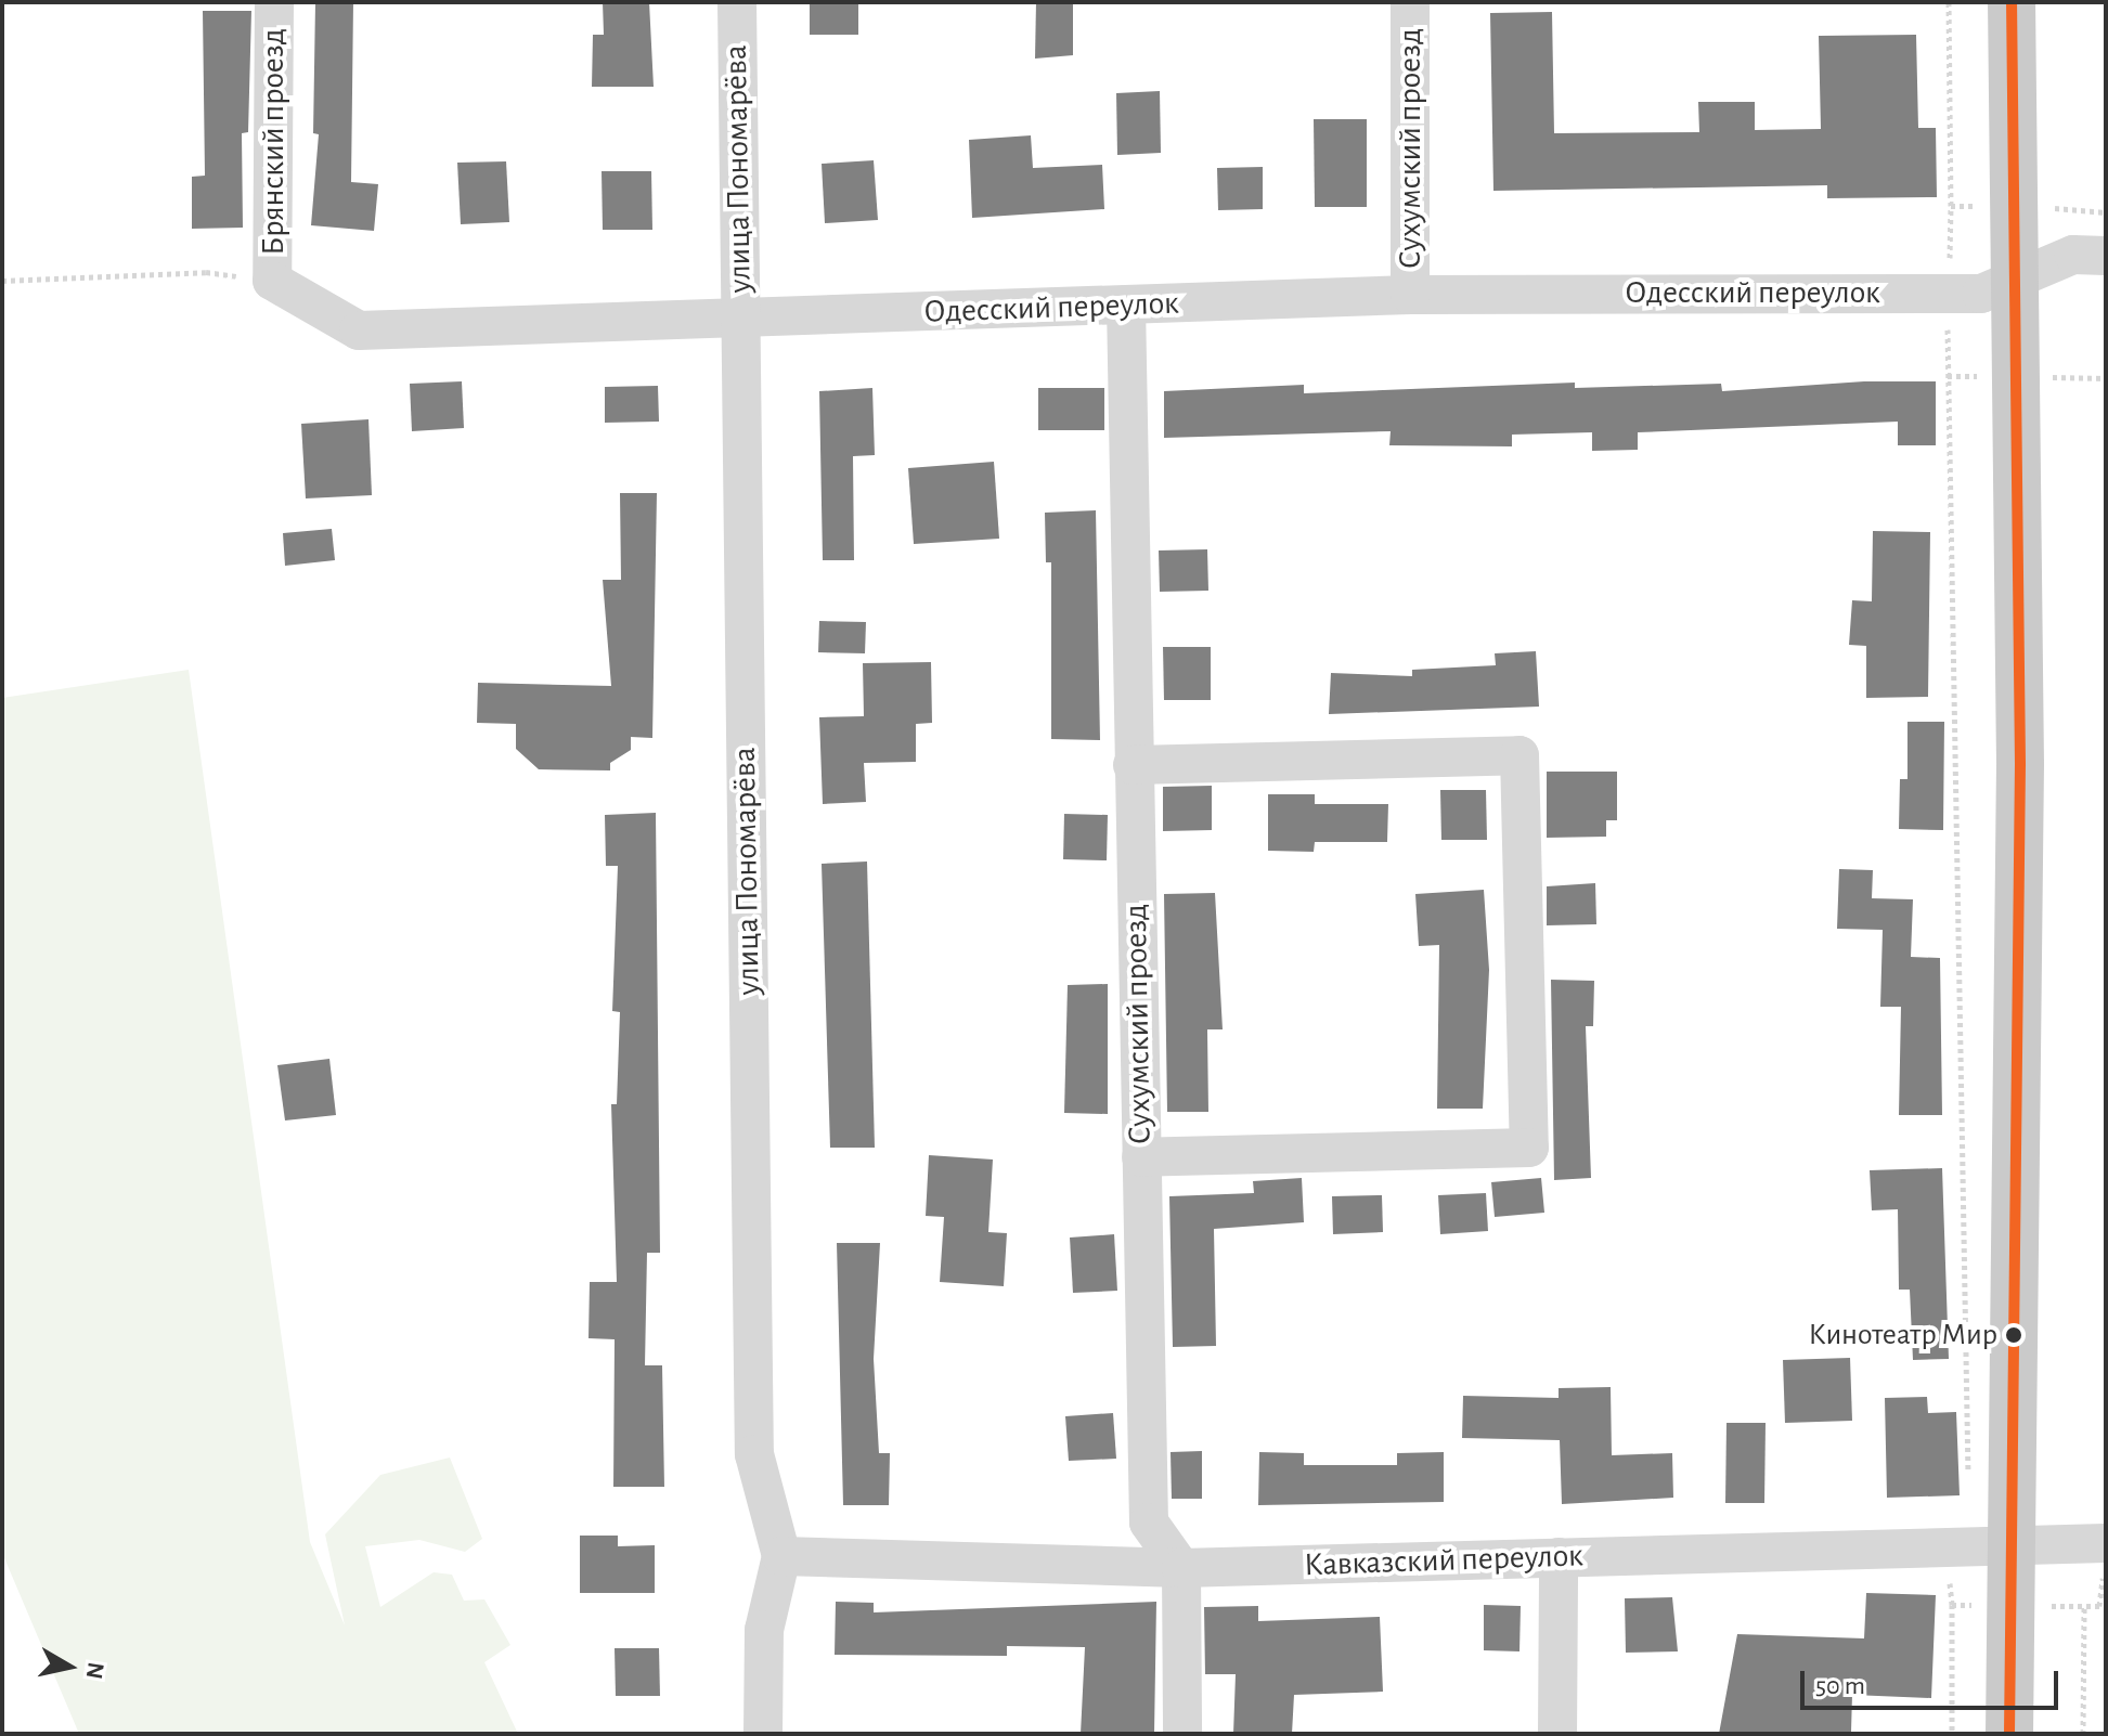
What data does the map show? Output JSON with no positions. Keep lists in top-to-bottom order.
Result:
{
  "streets": {
    "street": [
      "Брянский проезд",
      "Сухумский проезд",
      "улица Пономарёва",
      "Одесский переулок",
      "Кавказский переулок"
    ]
  },
  "crossings": [
    ["Брянский проезд", "Одесский переулок"],
    ["Сухумский проезд", "Одесский переулок"],
    ["Сухумский проезд", "Кавказский переулок"],
    ["улица Пономарёва", "Одесский переулок"],
    ["улица Пономарёва", "Кавказский переулок"]
  ],
  "places": ["Кинотеатр Мир"],
  "scale_bar": "50 m",
  "north": "right"
}
